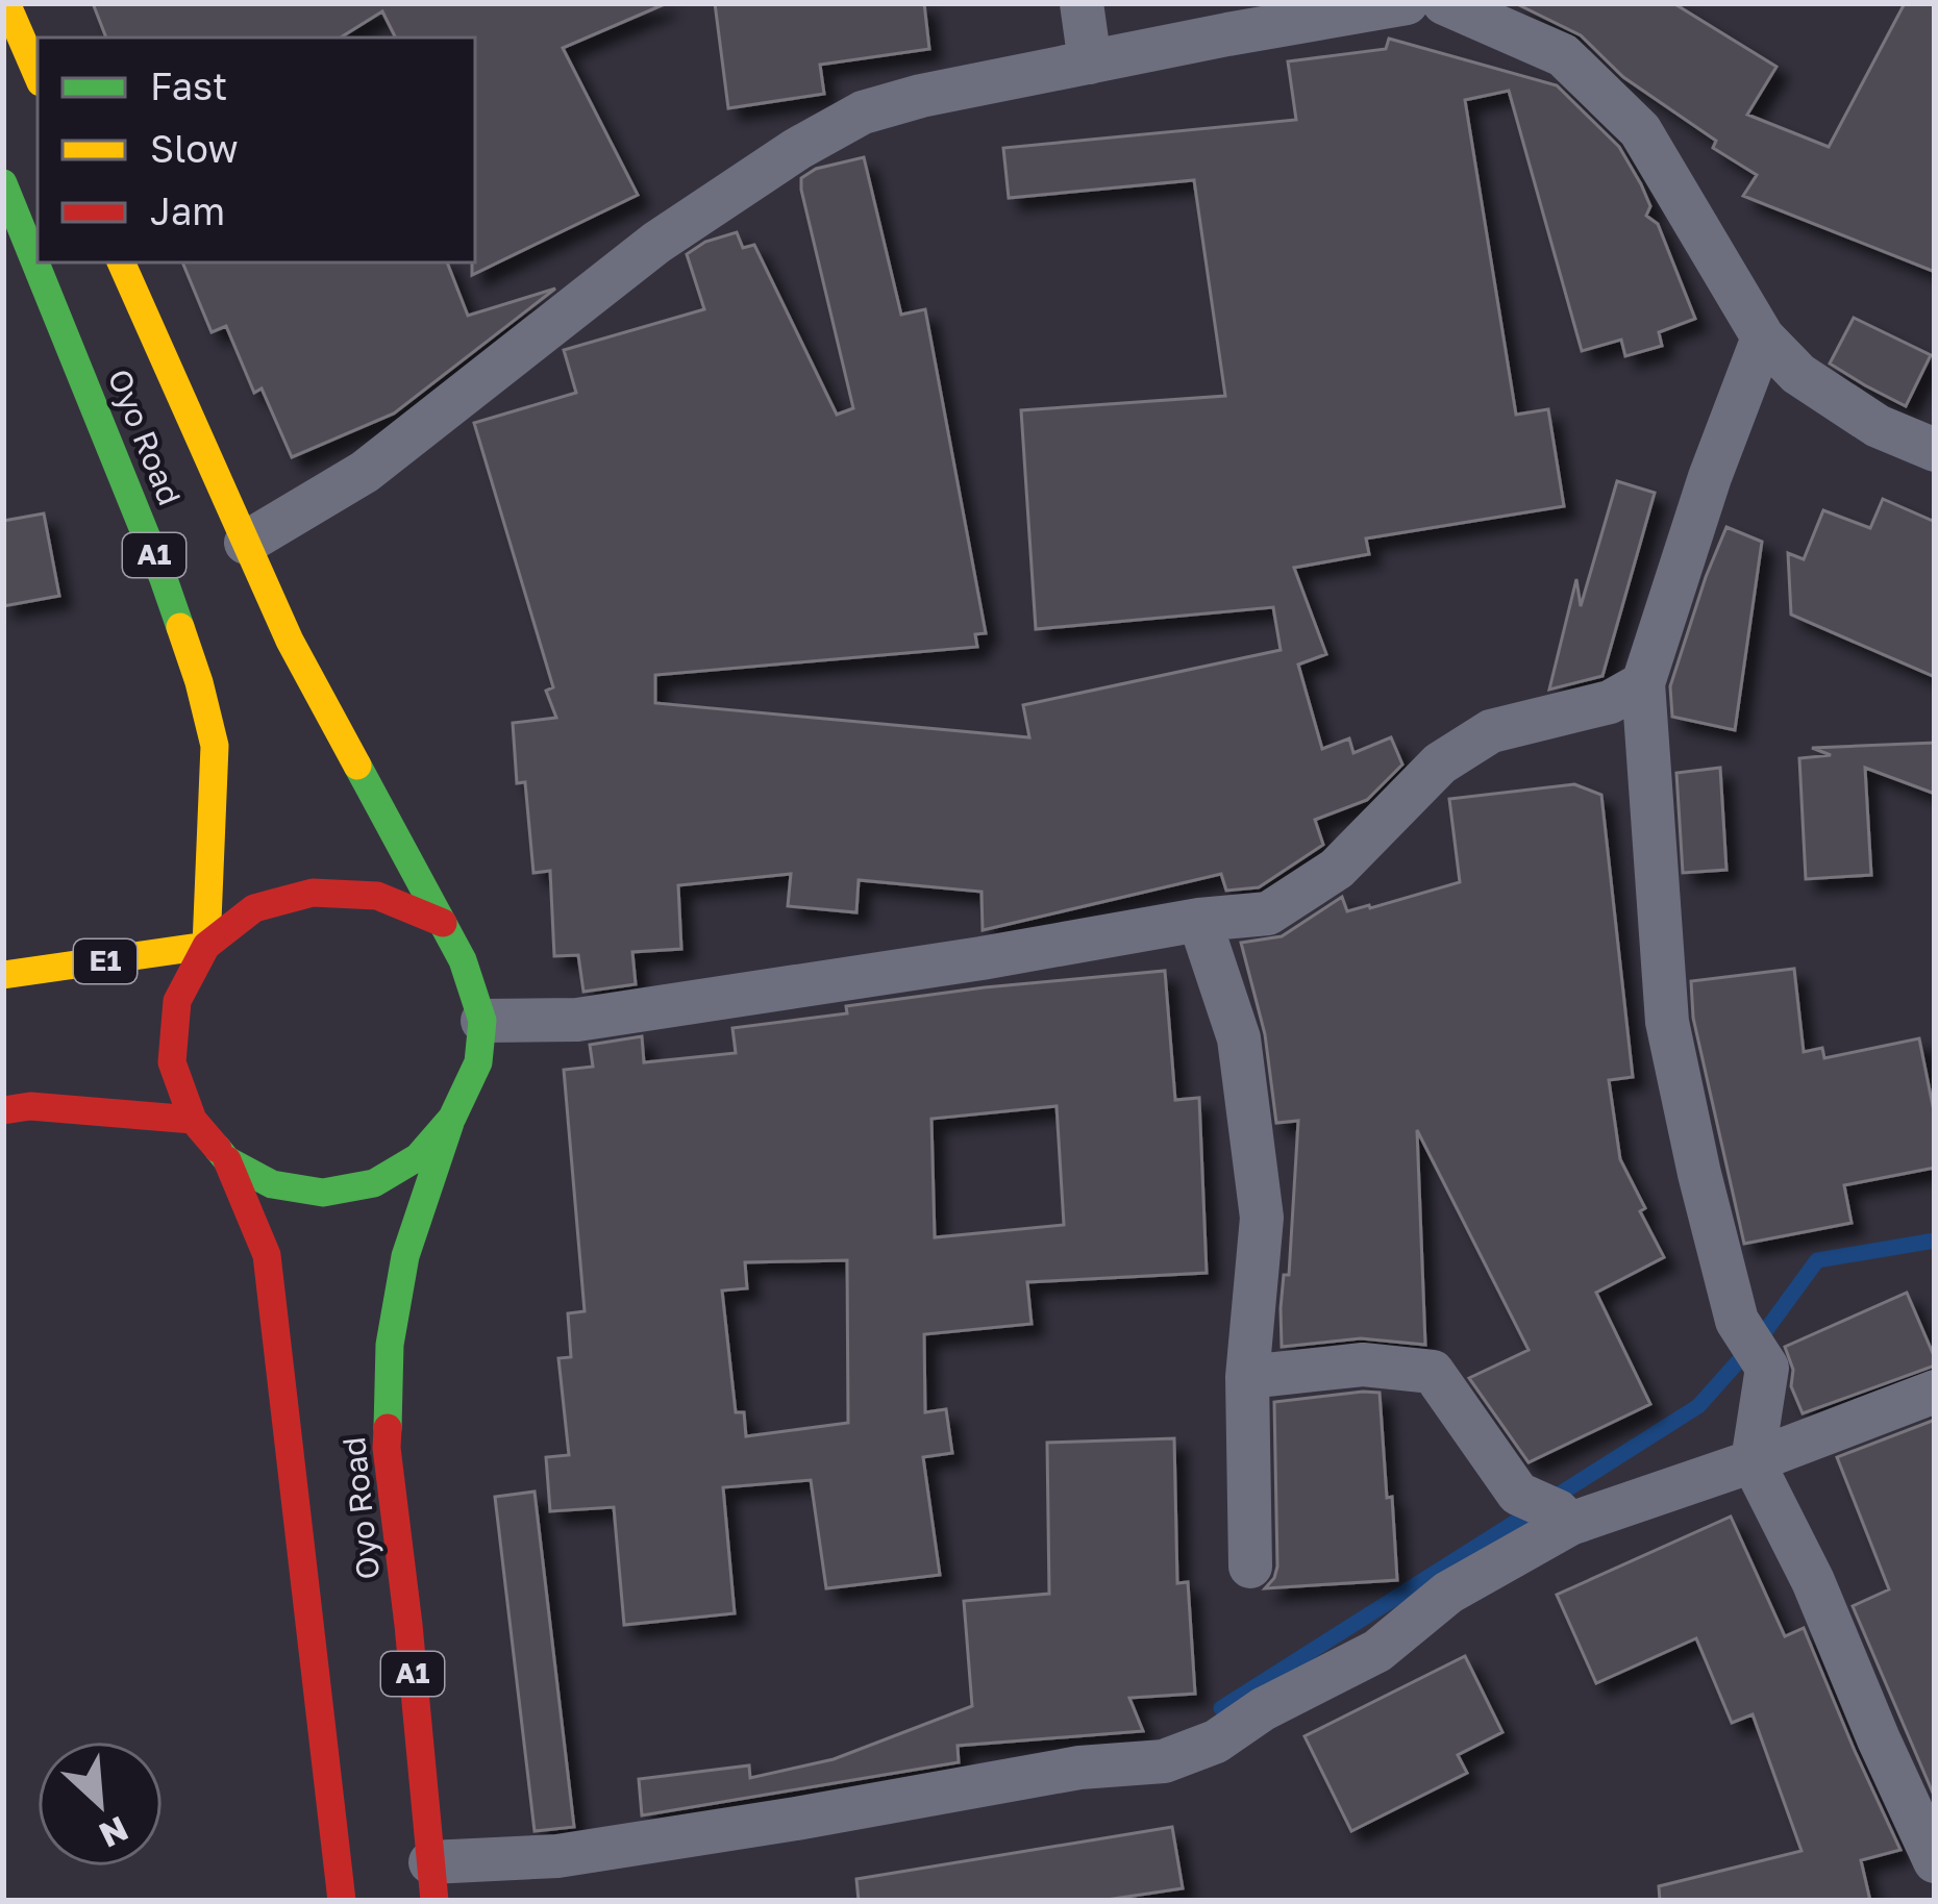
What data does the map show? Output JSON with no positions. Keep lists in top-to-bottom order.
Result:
{
  "streets": {
    "highway": ["Oyo Road", "A1", "E1"]
  },
  "crossings": [
    ["Oyo Road", "E1"]
  ],
  "legend": ["Fast", "Slow", "Jam"],
  "north": "bottom right"
}
